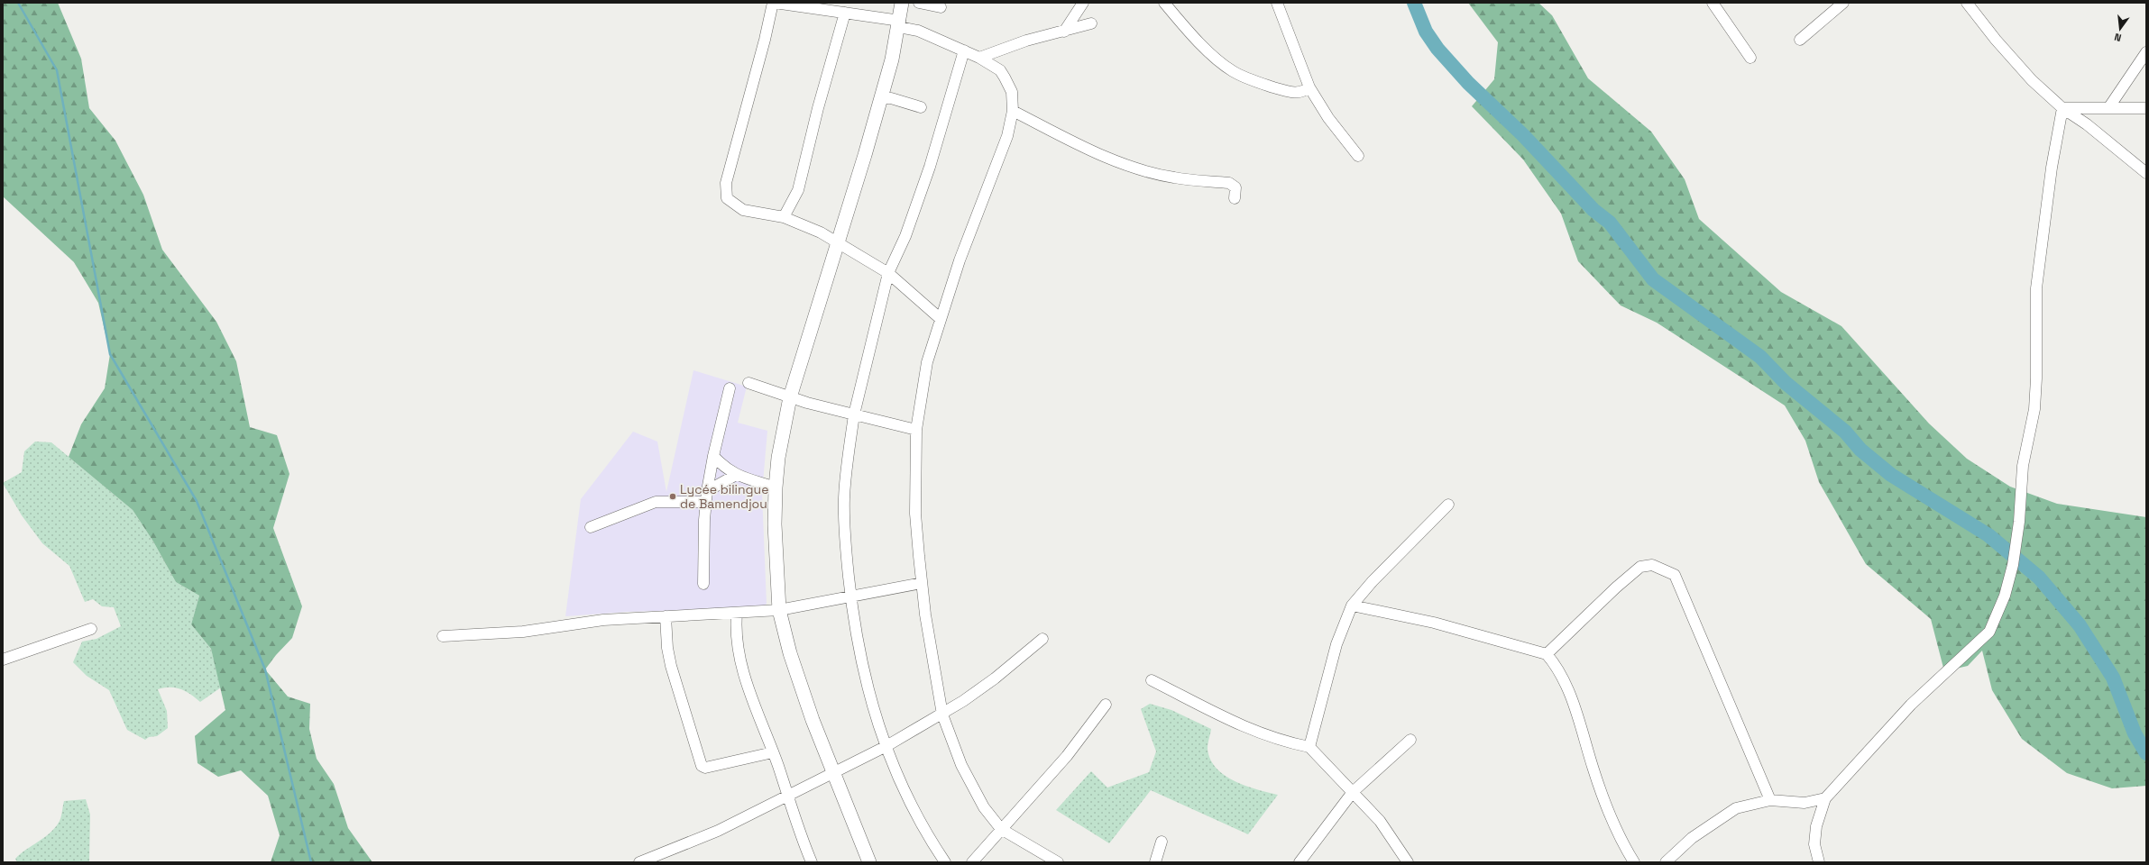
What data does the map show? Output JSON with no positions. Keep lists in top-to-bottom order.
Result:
{
  "places": ["Lycée bilingue de Bamendjou"],
  "north": "bottom"
}
